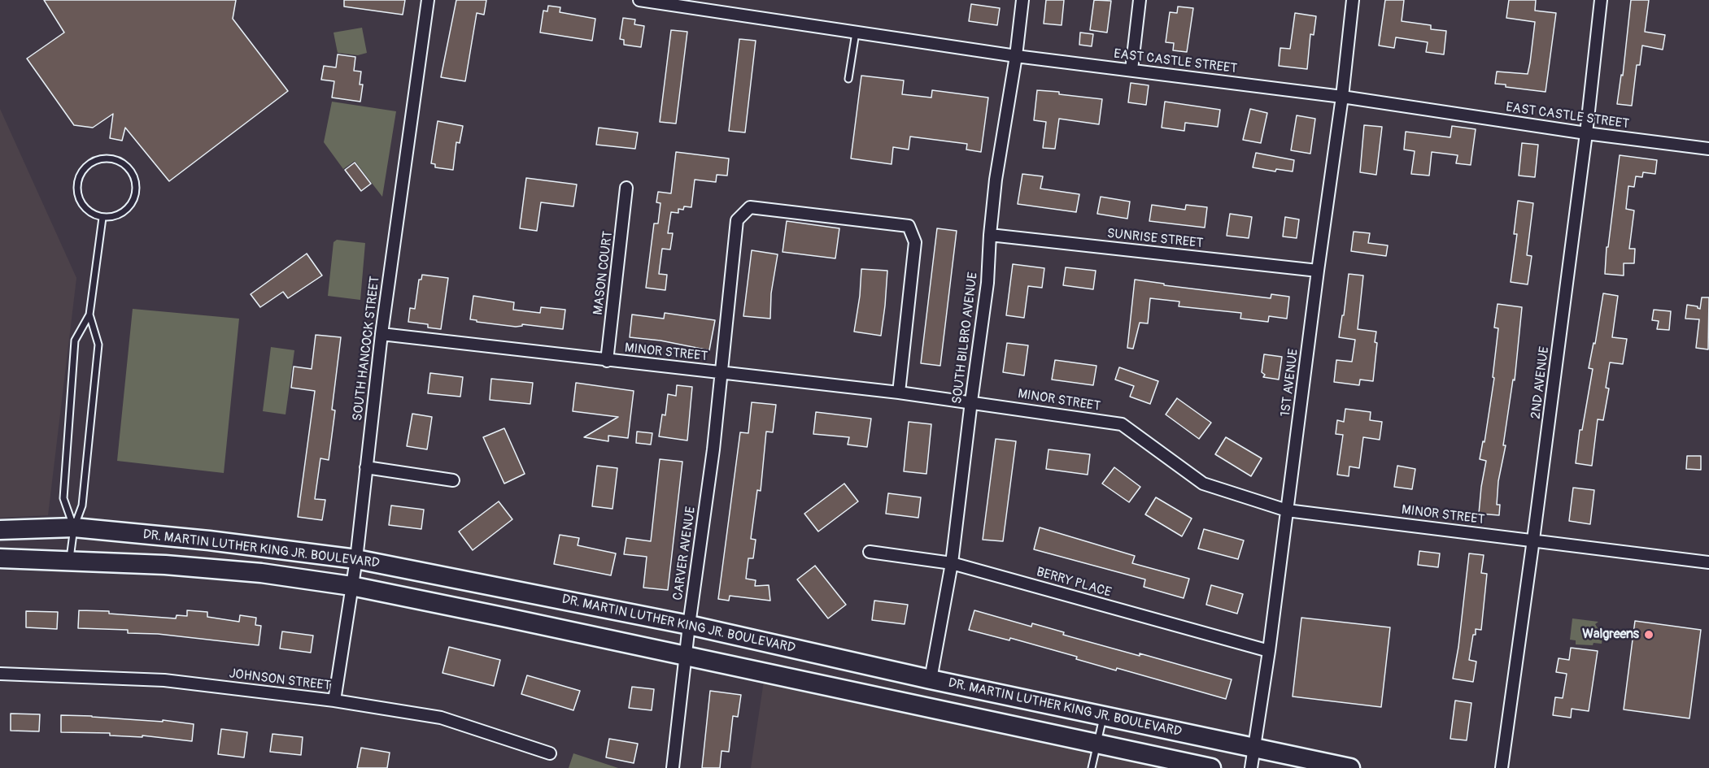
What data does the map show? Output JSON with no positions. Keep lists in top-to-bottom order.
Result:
{
  "streets": {
    "main road": ["DR. MARTIN LUTHER KING JR. BOULEVARD"],
    "street": [
      "EAST CASTLE STREET",
      "SUNRISE STREET",
      "MASON COURT",
      "SOUTH BILBRO AVENUE",
      "SOUTH HANCOCK STREET",
      "MINOR STREET",
      "1ST AVENUE",
      "2ND AVENUE",
      "CARVER AVENUE",
      "BERRY PLACE",
      "JOHNSON STREET"
    ]
  },
  "crossings": [
    ["EAST CASTLE STREET", "SOUTH BILBRO AVENUE"],
    ["EAST CASTLE STREET", "1ST AVENUE"],
    ["EAST CASTLE STREET", "2ND AVENUE"],
    ["SUNRISE STREET", "SOUTH BILBRO AVENUE"],
    ["SUNRISE STREET", "1ST AVENUE"],
    ["MASON COURT", "MINOR STREET"],
    ["SOUTH BILBRO AVENUE", "MINOR STREET"],
    ["SOUTH BILBRO AVENUE", "DR. MARTIN LUTHER KING JR. BOULEVARD"],
    ["SOUTH BILBRO AVENUE", "BERRY PLACE"],
    ["SOUTH HANCOCK STREET", "MINOR STREET"],
    ["SOUTH HANCOCK STREET", "DR. MARTIN LUTHER KING JR. BOULEVARD"],
    ["SOUTH HANCOCK STREET", "JOHNSON STREET"],
    ["MINOR STREET", "1ST AVENUE"],
    ["MINOR STREET", "2ND AVENUE"],
    ["MINOR STREET", "CARVER AVENUE"],
    ["1ST AVENUE", "DR. MARTIN LUTHER KING JR. BOULEVARD"],
    ["1ST AVENUE", "BERRY PLACE"],
    ["DR. MARTIN LUTHER KING JR. BOULEVARD", "CARVER AVENUE"]
  ],
  "places": ["Walgreens"]
}
